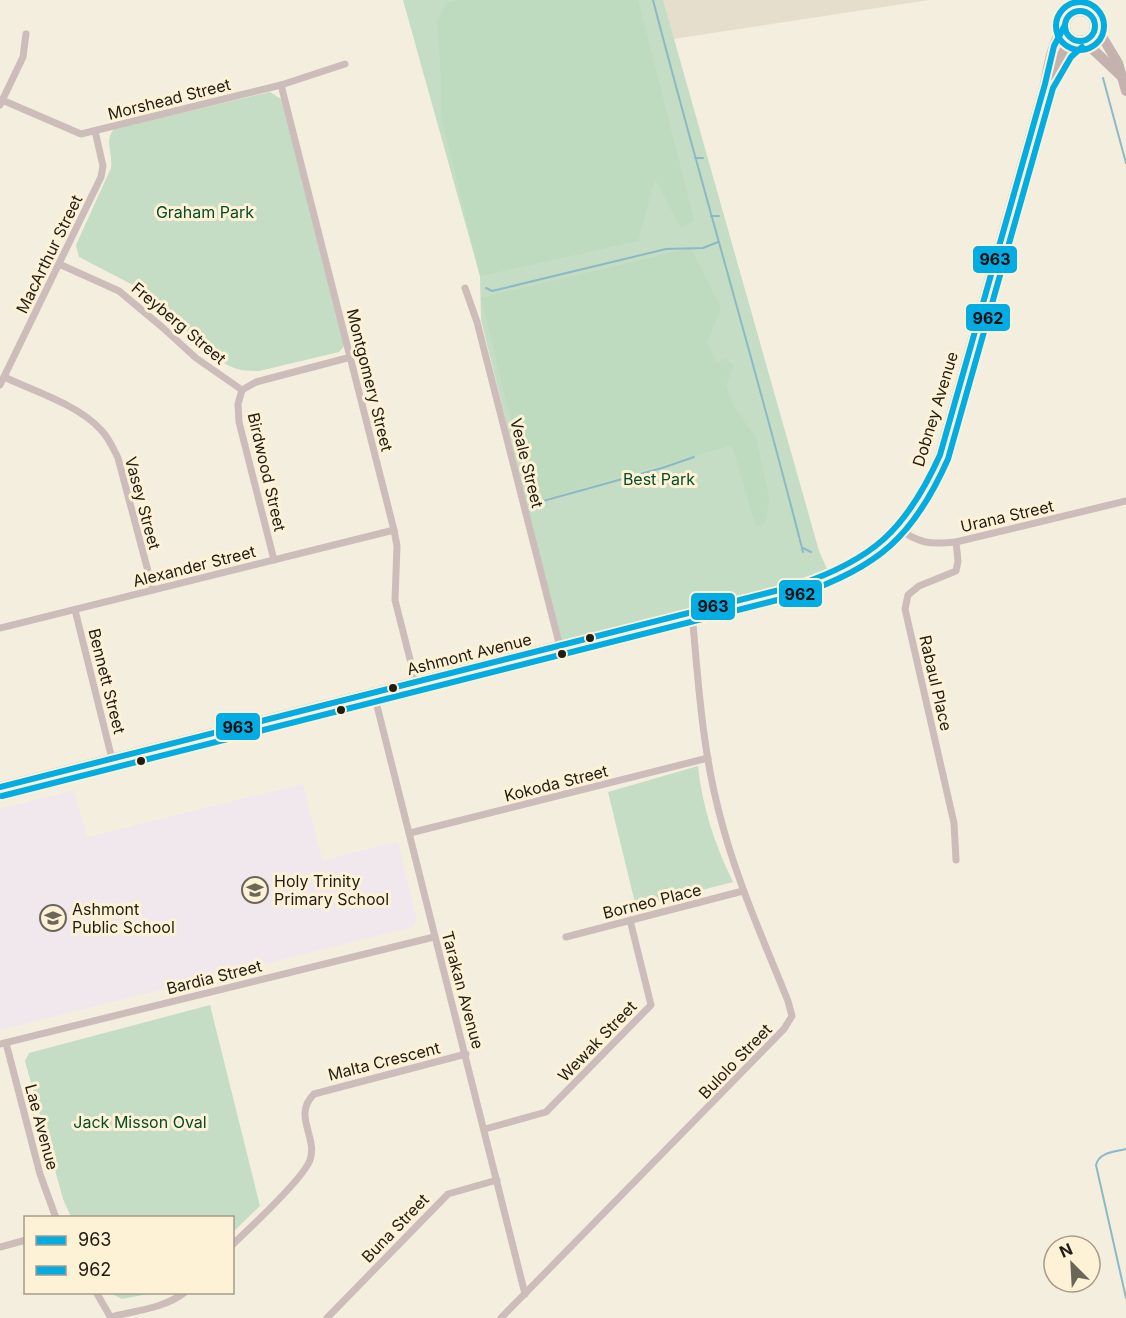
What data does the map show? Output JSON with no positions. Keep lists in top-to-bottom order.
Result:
{
  "streets": {
    "street": [
      "Morshead Street",
      "MacArthur Street",
      "Freyberg Street",
      "Montgomery Street",
      "Dobney Avenue",
      "Veale Street",
      "Birdwood Street",
      "Vasey Street",
      "Urana Street",
      "Alexander Street",
      "Ashmont Avenue",
      "Bennett Street",
      "Rabaul Place",
      "Kokoda Street",
      "Borneo Place",
      "Bardia Street",
      "Tarakan Avenue",
      "Wewak Street",
      "Malta Crescent",
      "Bulolo Street",
      "Lae Avenue",
      "Buna Street"
    ]
  },
  "crossings": [
    ["Morshead Street", "MacArthur Street"],
    ["Morshead Street", "Montgomery Street"],
    ["MacArthur Street", "Freyberg Street"],
    ["MacArthur Street", "Vasey Street"],
    ["Freyberg Street", "Birdwood Street"],
    ["Montgomery Street", "Alexander Street"],
    ["Montgomery Street", "Ashmont Avenue"],
    ["Dobney Avenue", "Urana Street"],
    ["Dobney Avenue", "Ashmont Avenue"],
    ["Veale Street", "Ashmont Avenue"],
    ["Birdwood Street", "Alexander Street"],
    ["Vasey Street", "Alexander Street"],
    ["Urana Street", "Ashmont Avenue"],
    ["Urana Street", "Rabaul Place"],
    ["Alexander Street", "Bennett Street"],
    ["Ashmont Avenue", "Bennett Street"],
    ["Ashmont Avenue", "Tarakan Avenue"],
    ["Ashmont Avenue", "Bulolo Street"],
    ["Kokoda Street", "Tarakan Avenue"],
    ["Kokoda Street", "Bulolo Street"],
    ["Borneo Place", "Wewak Street"],
    ["Borneo Place", "Bulolo Street"],
    ["Bardia Street", "Tarakan Avenue"],
    ["Bardia Street", "Lae Avenue"],
    ["Tarakan Avenue", "Wewak Street"],
    ["Tarakan Avenue", "Malta Crescent"],
    ["Tarakan Avenue", "Bulolo Street"],
    ["Tarakan Avenue", "Buna Street"]
  ],
  "parks": ["Graham Park", "Best Park", "Jack Misson Oval"],
  "places": {
    "school or university": ["Holy Trinity Primary School", "Ashmont Public School"]
  },
  "lines": ["transit line 962", "transit line 963"],
  "legend": ["963", "962"],
  "north": "top left"
}
